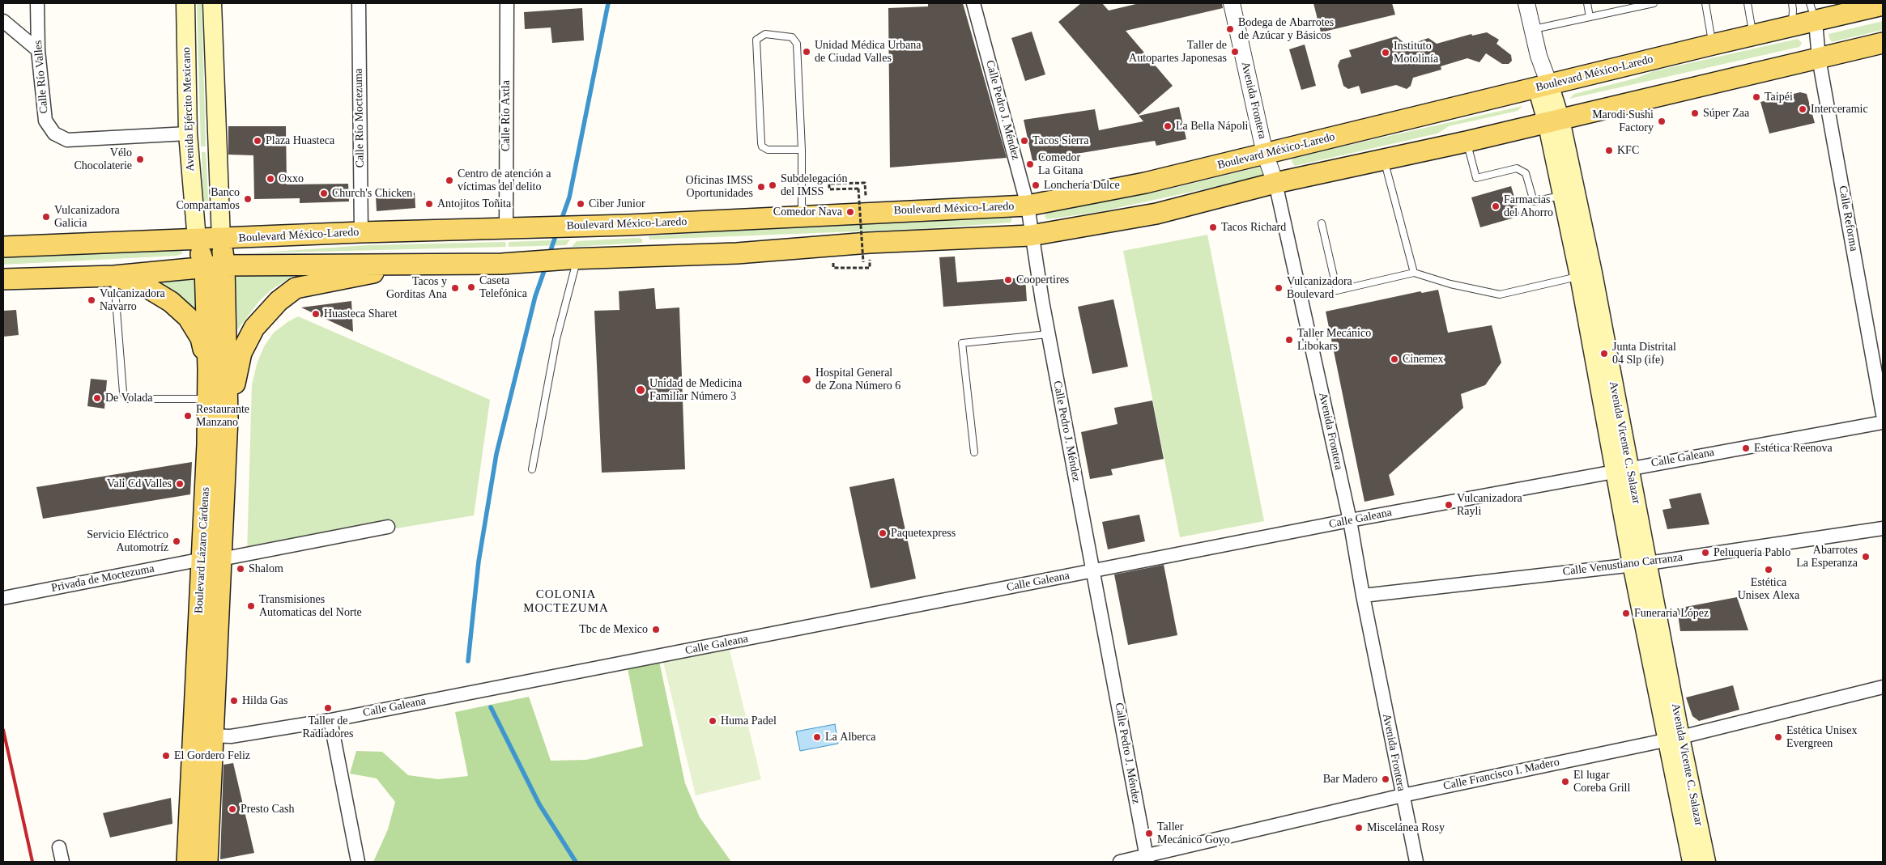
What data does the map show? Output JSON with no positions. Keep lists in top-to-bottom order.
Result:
{
  "streets": {
    "main road": [
      "Boulevard México-Laredo",
      "Avenida Ejército Mexicano",
      "Avenida Vicente C. Salazar",
      "Boulevard Lázaro Cárdenas"
    ],
    "street": [
      "Calle Río Valles",
      "Avenida Frontera",
      "Calle Pedro J. Méndez",
      "Calle Río Axtla",
      "Calle Río Moctezuma",
      "Calle Reforma",
      "Calle Galeana",
      "Calle Venustiano Carranza",
      "Privada de Moctezuma",
      "Calle Francisco I. Madero"
    ]
  },
  "crossings": [
    ["Boulevard México-Laredo", "Avenida Frontera"],
    ["Boulevard México-Laredo", "Avenida Ejército Mexicano"],
    ["Boulevard México-Laredo", "Calle Pedro J. Méndez"],
    ["Boulevard México-Laredo", "Calle Río Axtla"],
    ["Boulevard México-Laredo", "Calle Río Moctezuma"],
    ["Boulevard México-Laredo", "Calle Reforma"],
    ["Boulevard México-Laredo", "Avenida Vicente C. Salazar"],
    ["Boulevard México-Laredo", "Boulevard Lázaro Cárdenas"],
    ["Calle Río Valles", "Avenida Ejército Mexicano"],
    ["Avenida Frontera", "Calle Galeana"],
    ["Avenida Frontera", "Calle Venustiano Carranza"],
    ["Avenida Frontera", "Calle Francisco I. Madero"],
    ["Avenida Ejército Mexicano", "Boulevard Lázaro Cárdenas"],
    ["Calle Pedro J. Méndez", "Calle Galeana"],
    ["Calle Pedro J. Méndez", "Calle Francisco I. Madero"],
    ["Avenida Vicente C. Salazar", "Calle Galeana"],
    ["Avenida Vicente C. Salazar", "Calle Venustiano Carranza"],
    ["Avenida Vicente C. Salazar", "Calle Francisco I. Madero"],
    ["Calle Galeana", "Boulevard Lázaro Cárdenas"],
    ["Boulevard Lázaro Cárdenas", "Privada de Moctezuma"]
  ],
  "districts": ["COLONIA MOCTEZUMA"],
  "places": [
    "Bodega de Abarrotes de Azúcar y Básicos",
    "Unidad Médica Urbana de Ciudad Valles",
    "Taller de Autopartes Japonesas",
    "Instituto Motolinía",
    "Taipéi",
    "Interceramic",
    "Súper Zaa",
    "Marodi Sushi Factory",
    "La Bella Nápoli",
    "Plaza Huasteca",
    "Tacos Sierra",
    "KFC",
    "Vélo Chocolaterie",
    "Comedor La Gitana",
    "Oxxo",
    "Centro de atención a víctimas del delito",
    "Subdelegación del IMSS",
    "Lonchería Dulce",
    "Oficinas IMSS Oportunidades",
    "Church's Chicken",
    "Banco Compartamos",
    "Antojitos Toñita",
    "Ciber Junior",
    "Farmacias del Ahorro",
    "Comedor Nava",
    "Vulcanizadora Galicia",
    "Tacos Richard",
    "Coopertires",
    "Caseta Telefónica",
    "Tacos y Gorditas Ana",
    "Vulcanizadora Boulevard",
    "Vulcanizadora Navarro",
    "Huasteca Sharet",
    "Taller Mecánico Libokars",
    "Junta Distrital 04 Slp (ife)",
    "Cinemex",
    "Hospital General de Zona Número 6",
    "Unidad de Medicina Familiar Número 3",
    "De Volada",
    "Restaurante Manzano",
    "Estética Reenova",
    "Vali Cd Valles",
    "Vulcanizadora Rayli",
    "Paquetexpress",
    "Servicio Eléctrico Automotríz",
    "Peluquería Pablo",
    "Abarrotes La Esperanza",
    "Shalom",
    "Estética Unisex Alexa",
    "Transmisiones Automaticas del Norte",
    "Funeraria López",
    "Tbc de Mexico",
    "Hilda Gas",
    "Taller de Radiadores",
    "Huma Padel",
    "La Alberca",
    "Estética Unisex Evergreen",
    "El Gordero Feliz",
    "Bar Madero",
    "El lugar Coreba Grill",
    "Presto Cash",
    "Miscelánea Rosy",
    "Taller Mecánico Goyo"
  ]
}
